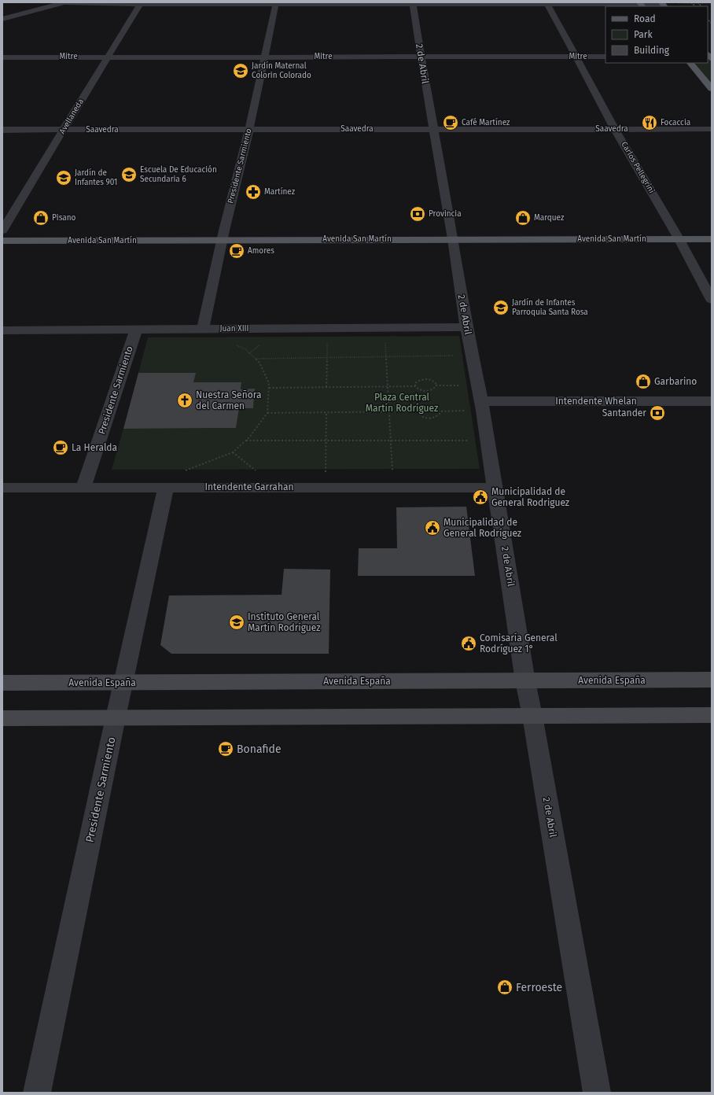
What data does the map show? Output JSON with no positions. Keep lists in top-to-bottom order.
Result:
{
  "streets": {
    "main road": ["Avenida San Martín", "Avenida España"],
    "street": [
      "Mitre",
      "2 de Abril",
      "Avellaneda",
      "Saavedra",
      "Presidente Sarmiento",
      "Carlos Pellegrini",
      "Juan XIII",
      "Intendente Whelan",
      "Intendente Garrahan"
    ]
  },
  "crossings": [
    ["Mitre", "2 de Abril"],
    ["Mitre", "Avellaneda"],
    ["Mitre", "Presidente Sarmiento"],
    ["Mitre", "Carlos Pellegrini"],
    ["2 de Abril", "Saavedra"],
    ["2 de Abril", "Avenida San Martín"],
    ["2 de Abril", "Juan XIII"],
    ["2 de Abril", "Intendente Whelan"],
    ["2 de Abril", "Intendente Garrahan"],
    ["2 de Abril", "Avenida España"],
    ["Avellaneda", "Saavedra"],
    ["Avellaneda", "Avenida San Martín"],
    ["Saavedra", "Presidente Sarmiento"],
    ["Saavedra", "Carlos Pellegrini"],
    ["Presidente Sarmiento", "Avenida San Martín"],
    ["Presidente Sarmiento", "Juan XIII"],
    ["Presidente Sarmiento", "Intendente Garrahan"],
    ["Presidente Sarmiento", "Avenida España"],
    ["Carlos Pellegrini", "Avenida San Martín"]
  ],
  "parks": ["Plaza Central Martín Rodríguez"],
  "places": {
    "school or university": [
      "Jardín Maternal Colorin Colorado",
      "Escuela De Educación Secundaria 6",
      "Jardín de Infantes 901",
      "Jardín de Infantes Parroquia Santa Rosa",
      "Instituto General Martín Rodríguez"
    ],
    "cafe": [
      "Café Martínez",
      "Amores",
      "La Heralda",
      "Bonafide"
    ],
    "restaurant": ["Focaccia"],
    "pharmacy": ["Martínez"],
    "bank": ["Provincia", "Santander"],
    "shop": [
      "Pisano",
      "Marquez",
      "Garbarino",
      "Ferroeste"
    ],
    "church": ["Nuestra Señora del Carmen"],
    "public building": ["Municipalidad de General Rodriguez", "Municipalidad de General Rodríguez", "Comisaría General Rodríguez 1°"]
  },
  "legend": ["Road", "Park", "Building"]
}
